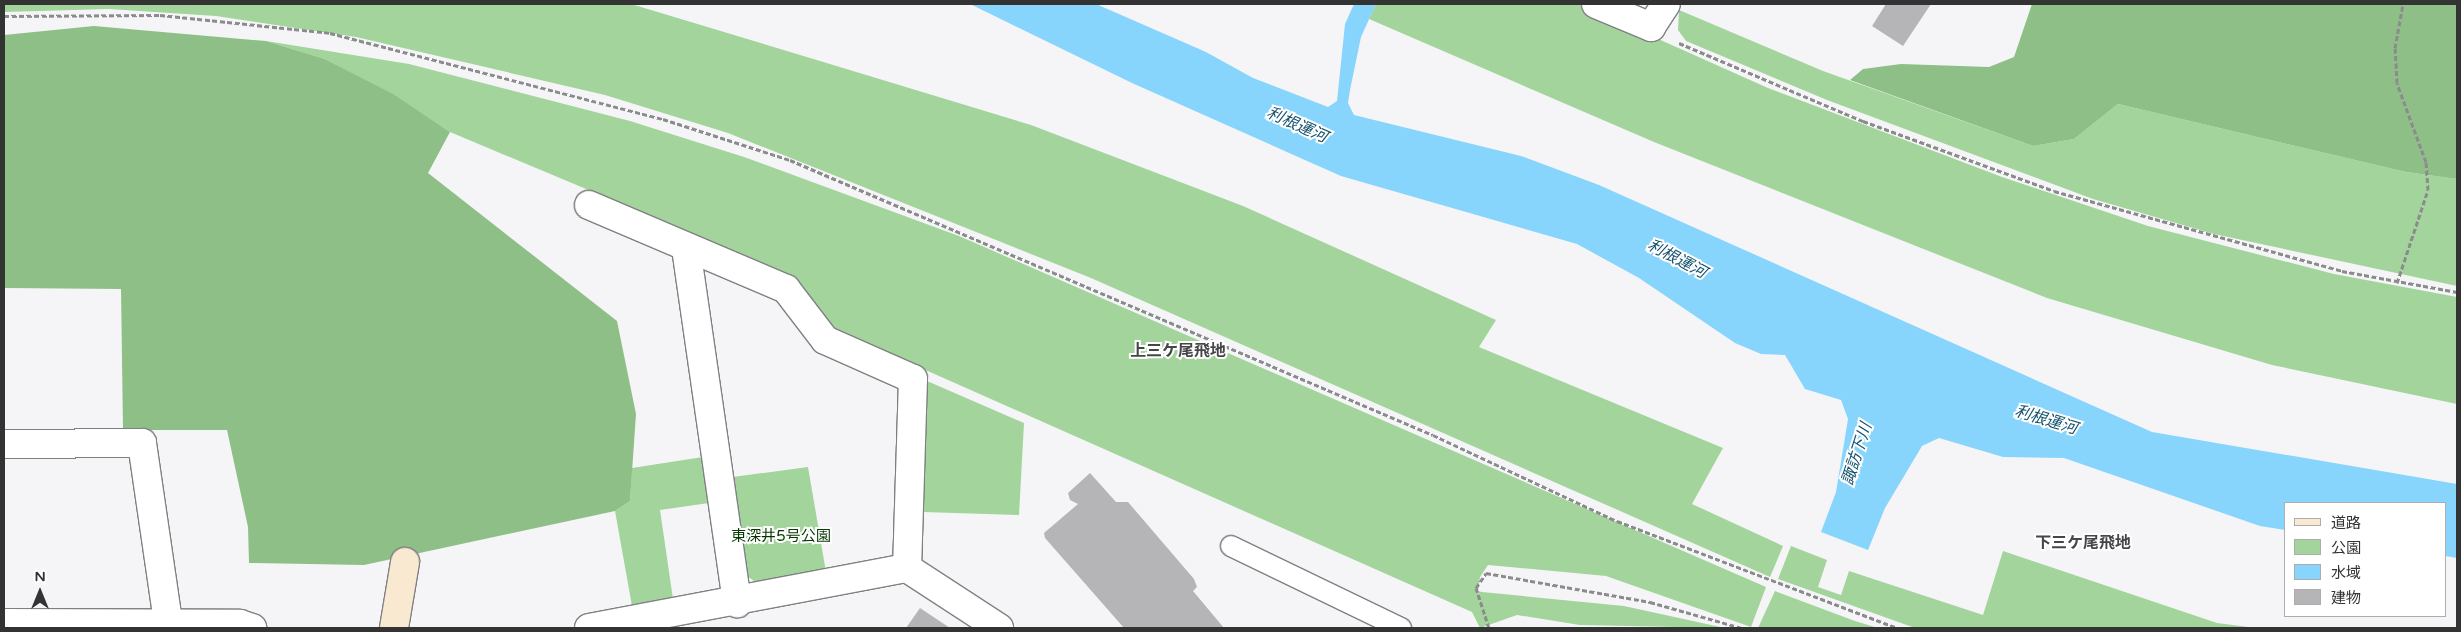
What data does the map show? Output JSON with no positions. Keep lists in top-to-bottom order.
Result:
{
  "districts": ["上三ケ尾飛地", "下三ケ尾飛地"],
  "water": ["利根運河", "諏訪下川"],
  "parks": ["東深井5号公園"],
  "legend": [
    "道路",
    "公園",
    "水域",
    "建物"
  ],
  "north": "top"
}
